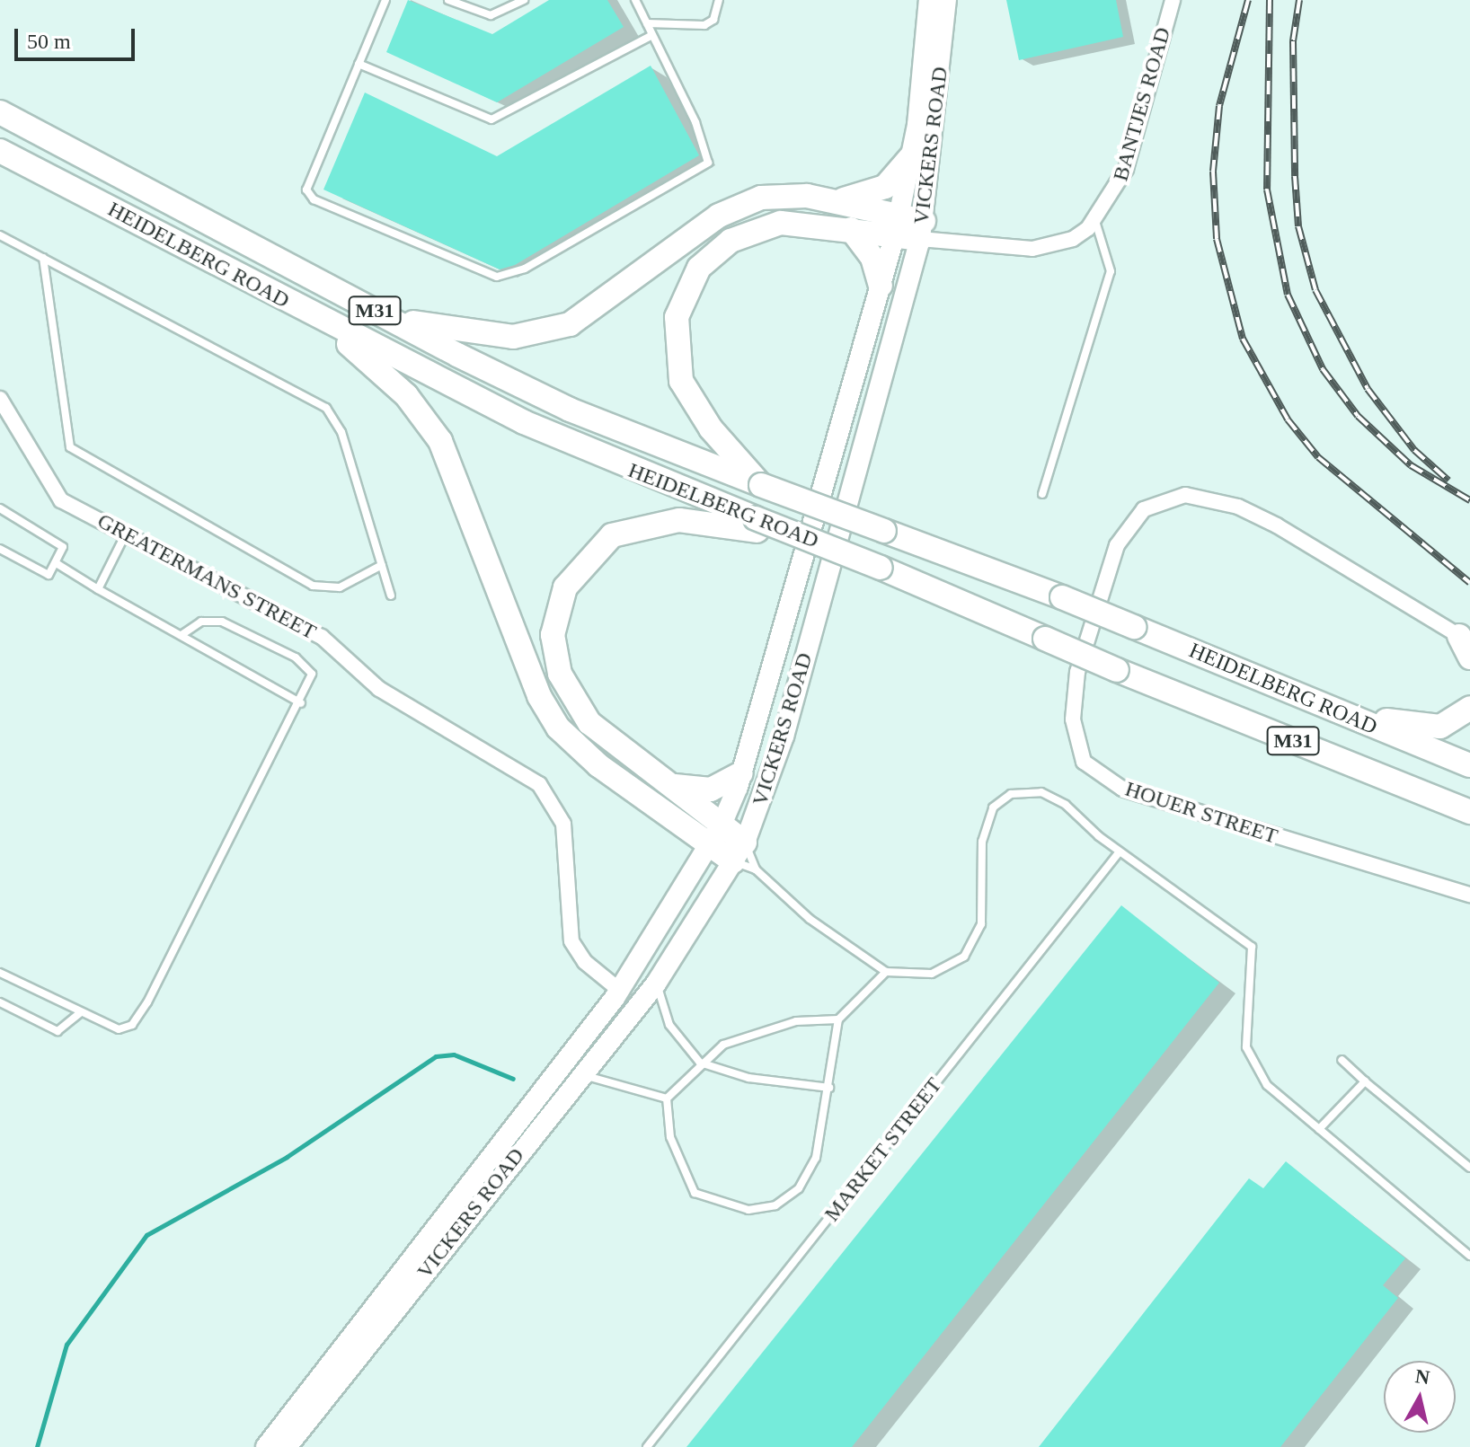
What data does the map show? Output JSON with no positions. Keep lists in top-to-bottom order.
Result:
{
  "streets": {
    "main road": ["VICKERS ROAD", "HEIDELBERG ROAD", "M31"],
    "street": ["BANTJES ROAD", "GREATERMANS STREET", "HOUER STREET"],
    "lane": ["MARKET STREET"]
  },
  "crossings": [
    ["BANTJES ROAD", "VICKERS ROAD"],
    ["VICKERS ROAD", "GREATERMANS STREET"]
  ],
  "scale_bar": "50 m",
  "north": "top"
}
